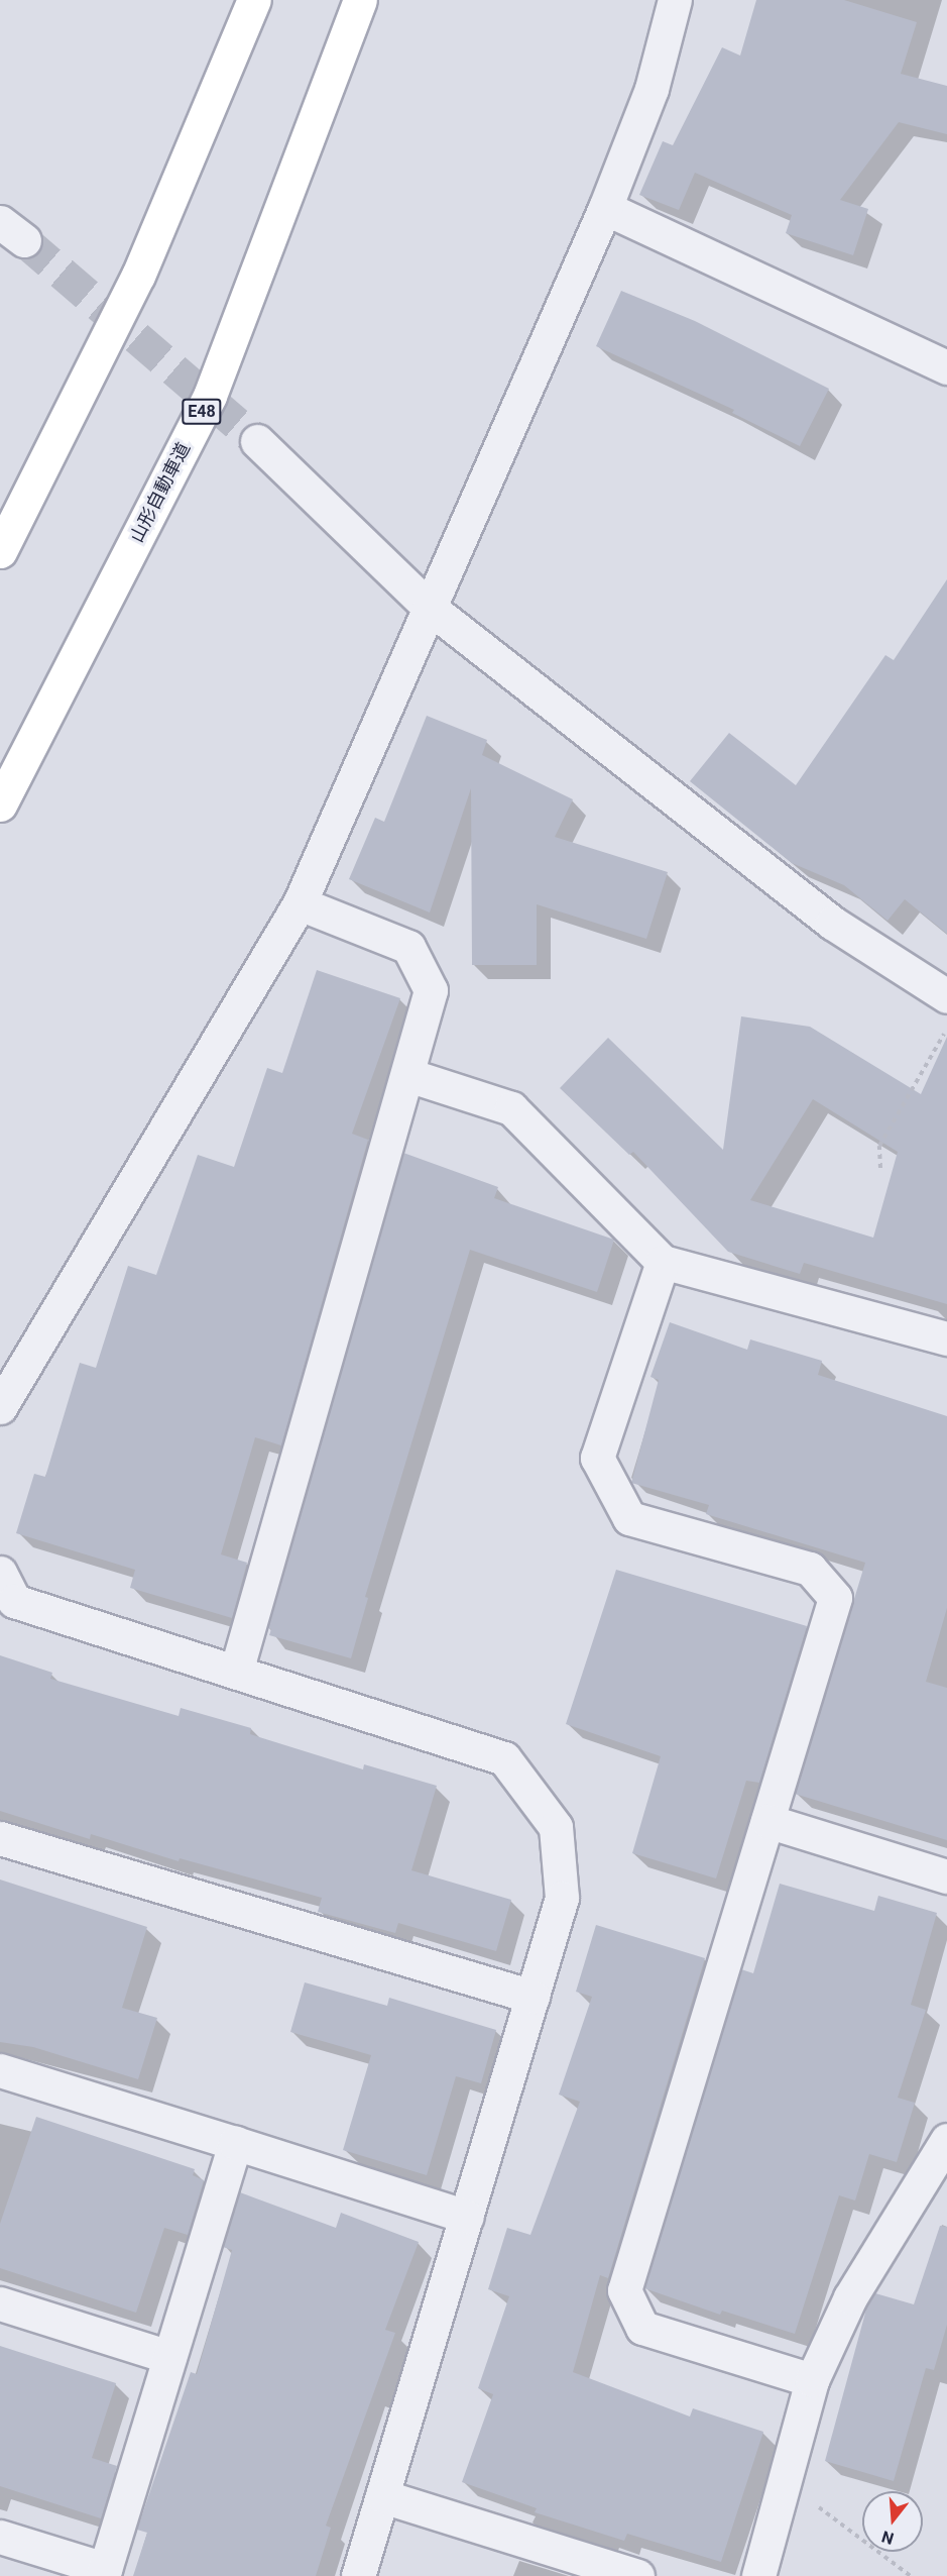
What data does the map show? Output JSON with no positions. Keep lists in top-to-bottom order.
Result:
{
  "streets": {
    "highway": ["E48", "山形自動車道"]
  },
  "north": "bottom"
}
